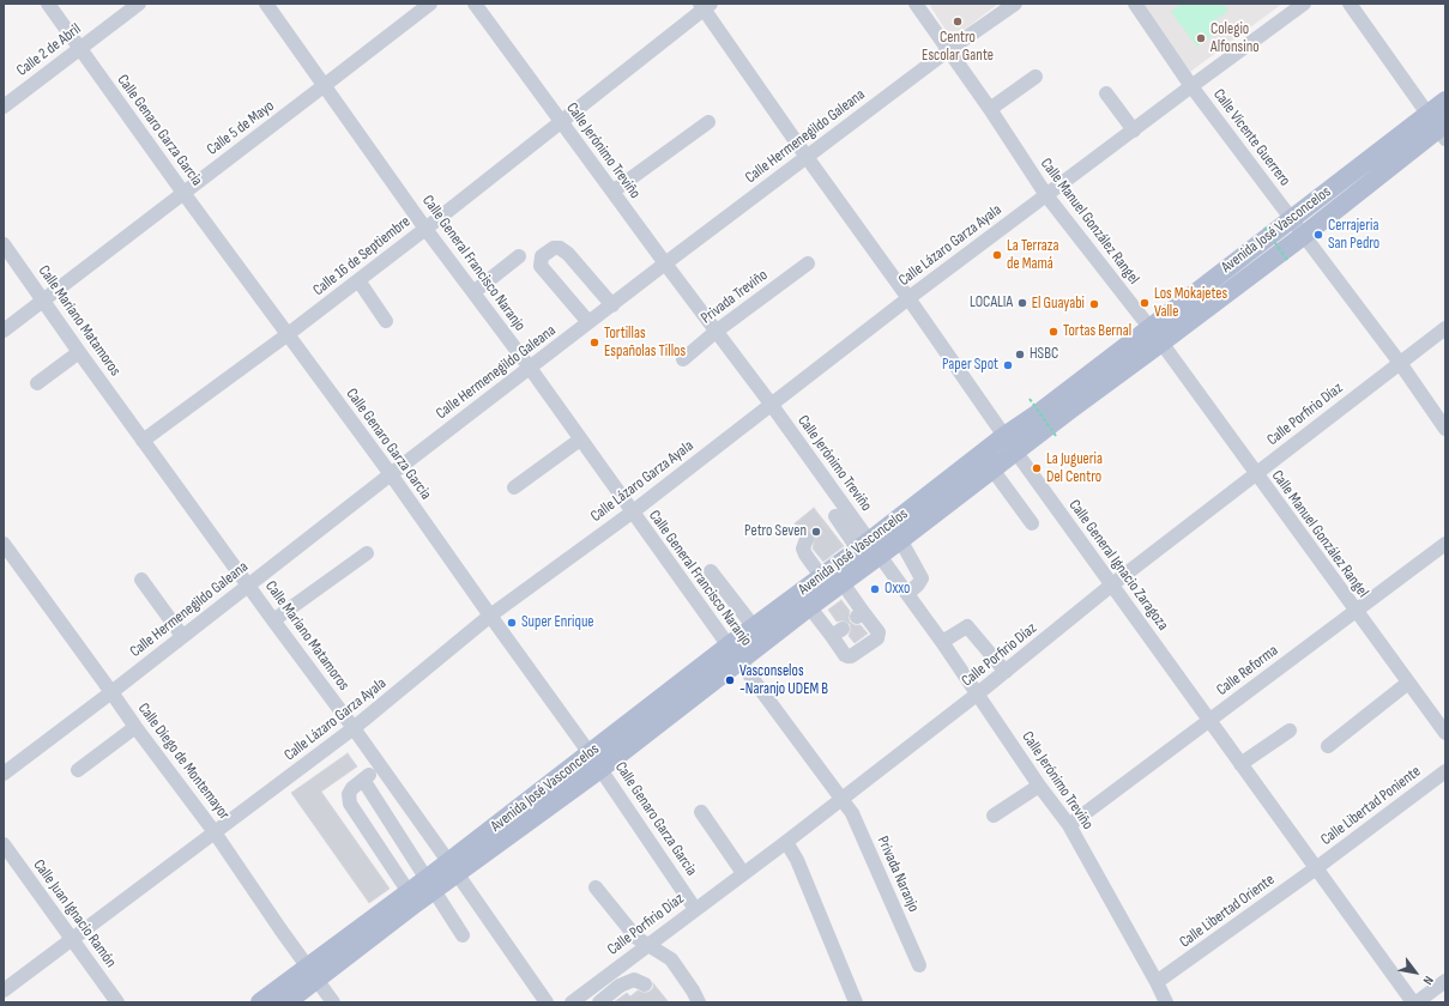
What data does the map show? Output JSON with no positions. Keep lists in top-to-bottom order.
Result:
{
  "streets": {
    "main road": ["Avenida José Vasconcelos"],
    "street": [
      "Calle 2 de Abril",
      "Calle 5 de Mayo",
      "Calle Genaro Garza Garcia",
      "Calle Hermenegildo Galeana",
      "Calle Vicente Guerrero",
      "Calle Jerónimo Treviño",
      "Calle Manuel González Rangel",
      "Calle Lázaro Garza Ayala",
      "Calle 16 de Septiembre",
      "Calle General Francisco Naranjo",
      "Privada Treviño",
      "Calle Mariano Matamoros",
      "Calle Porfirio Díaz",
      "Calle General Ignacio Zaragoza",
      "Calle Reforma",
      "Calle Diego de Montemayor",
      "Calle Libertad Poniente",
      "Privada Naranjo",
      "Calle Libertad Oriente",
      "Calle Juan Ignacio Ramón"
    ]
  },
  "crossings": [
    ["Calle 2 de Abril", "Calle Genaro Garza Garcia"],
    ["Calle 5 de Mayo", "Calle Genaro Garza Garcia"],
    ["Calle 5 de Mayo", "Calle General Francisco Naranjo"],
    ["Calle 5 de Mayo", "Calle Mariano Matamoros"],
    ["Calle Genaro Garza Garcia", "Calle Hermenegildo Galeana"],
    ["Calle Genaro Garza Garcia", "Avenida José Vasconcelos"],
    ["Calle Genaro Garza Garcia", "Calle Lázaro Garza Ayala"],
    ["Calle Genaro Garza Garcia", "Calle 16 de Septiembre"],
    ["Calle Genaro Garza Garcia", "Calle Porfirio Díaz"],
    ["Calle Hermenegildo Galeana", "Calle Jerónimo Treviño"],
    ["Calle Hermenegildo Galeana", "Calle Manuel González Rangel"],
    ["Calle Hermenegildo Galeana", "Calle General Francisco Naranjo"],
    ["Calle Hermenegildo Galeana", "Calle Mariano Matamoros"],
    ["Calle Hermenegildo Galeana", "Calle General Ignacio Zaragoza"],
    ["Calle Hermenegildo Galeana", "Calle Diego de Montemayor"],
    ["Calle Vicente Guerrero", "Avenida José Vasconcelos"],
    ["Calle Vicente Guerrero", "Calle Lázaro Garza Ayala"],
    ["Calle Vicente Guerrero", "Calle Porfirio Díaz"],
    ["Calle Jerónimo Treviño", "Avenida José Vasconcelos"],
    ["Calle Jerónimo Treviño", "Calle Lázaro Garza Ayala"],
    ["Calle Jerónimo Treviño", "Calle 16 de Septiembre"],
    ["Calle Jerónimo Treviño", "Privada Treviño"],
    ["Calle Jerónimo Treviño", "Calle Porfirio Díaz"],
    ["Calle Jerónimo Treviño", "Calle Reforma"],
    ["Calle Jerónimo Treviño", "Calle Libertad Oriente"],
    ["Calle Manuel González Rangel", "Avenida José Vasconcelos"],
    ["Calle Manuel González Rangel", "Calle Lázaro Garza Ayala"],
    ["Calle Manuel González Rangel", "Calle Porfirio Díaz"],
    ["Calle Manuel González Rangel", "Calle Reforma"],
    ["Avenida José Vasconcelos", "Calle General Francisco Naranjo"],
    ["Avenida José Vasconcelos", "Calle Mariano Matamoros"],
    ["Avenida José Vasconcelos", "Calle General Ignacio Zaragoza"],
    ["Avenida José Vasconcelos", "Calle Diego de Montemayor"],
    ["Calle Lázaro Garza Ayala", "Calle General Francisco Naranjo"],
    ["Calle Lázaro Garza Ayala", "Calle Mariano Matamoros"],
    ["Calle Lázaro Garza Ayala", "Calle General Ignacio Zaragoza"],
    ["Calle Lázaro Garza Ayala", "Calle Diego de Montemayor"],
    ["Calle Lázaro Garza Ayala", "Calle Juan Ignacio Ramón"],
    ["Calle 16 de Septiembre", "Calle General Francisco Naranjo"],
    ["Calle 16 de Septiembre", "Calle Mariano Matamoros"],
    ["Calle 16 de Septiembre", "Calle General Ignacio Zaragoza"],
    ["Calle General Francisco Naranjo", "Calle Porfirio Díaz"],
    ["Calle General Francisco Naranjo", "Privada Naranjo"],
    ["Calle Porfirio Díaz", "Calle General Ignacio Zaragoza"],
    ["Calle Porfirio Díaz", "Privada Naranjo"],
    ["Calle General Ignacio Zaragoza", "Calle Reforma"],
    ["Calle General Ignacio Zaragoza", "Calle Libertad Poniente"],
    ["Calle General Ignacio Zaragoza", "Calle Libertad Oriente"],
    ["Calle Libertad Poniente", "Calle Libertad Oriente"]
  ],
  "places": [
    "Centro Escolar Gante",
    "Colegio Alfonsino",
    "Cerrajeria San Pedro",
    "La Terraza de Mamá",
    "LOCALIA",
    "Los Mokajetes Valle",
    "El Guayabi",
    "Tortas Bernal",
    "Tortillas Españolas Tillos",
    "HSBC",
    "Paper Spot",
    "La Jugueria Del Centro",
    "Petro Seven",
    "Oxxo",
    "Super Enrique",
    "Vasconselos -Naranjo UDEM B"
  ],
  "north": "bottom right"
}
